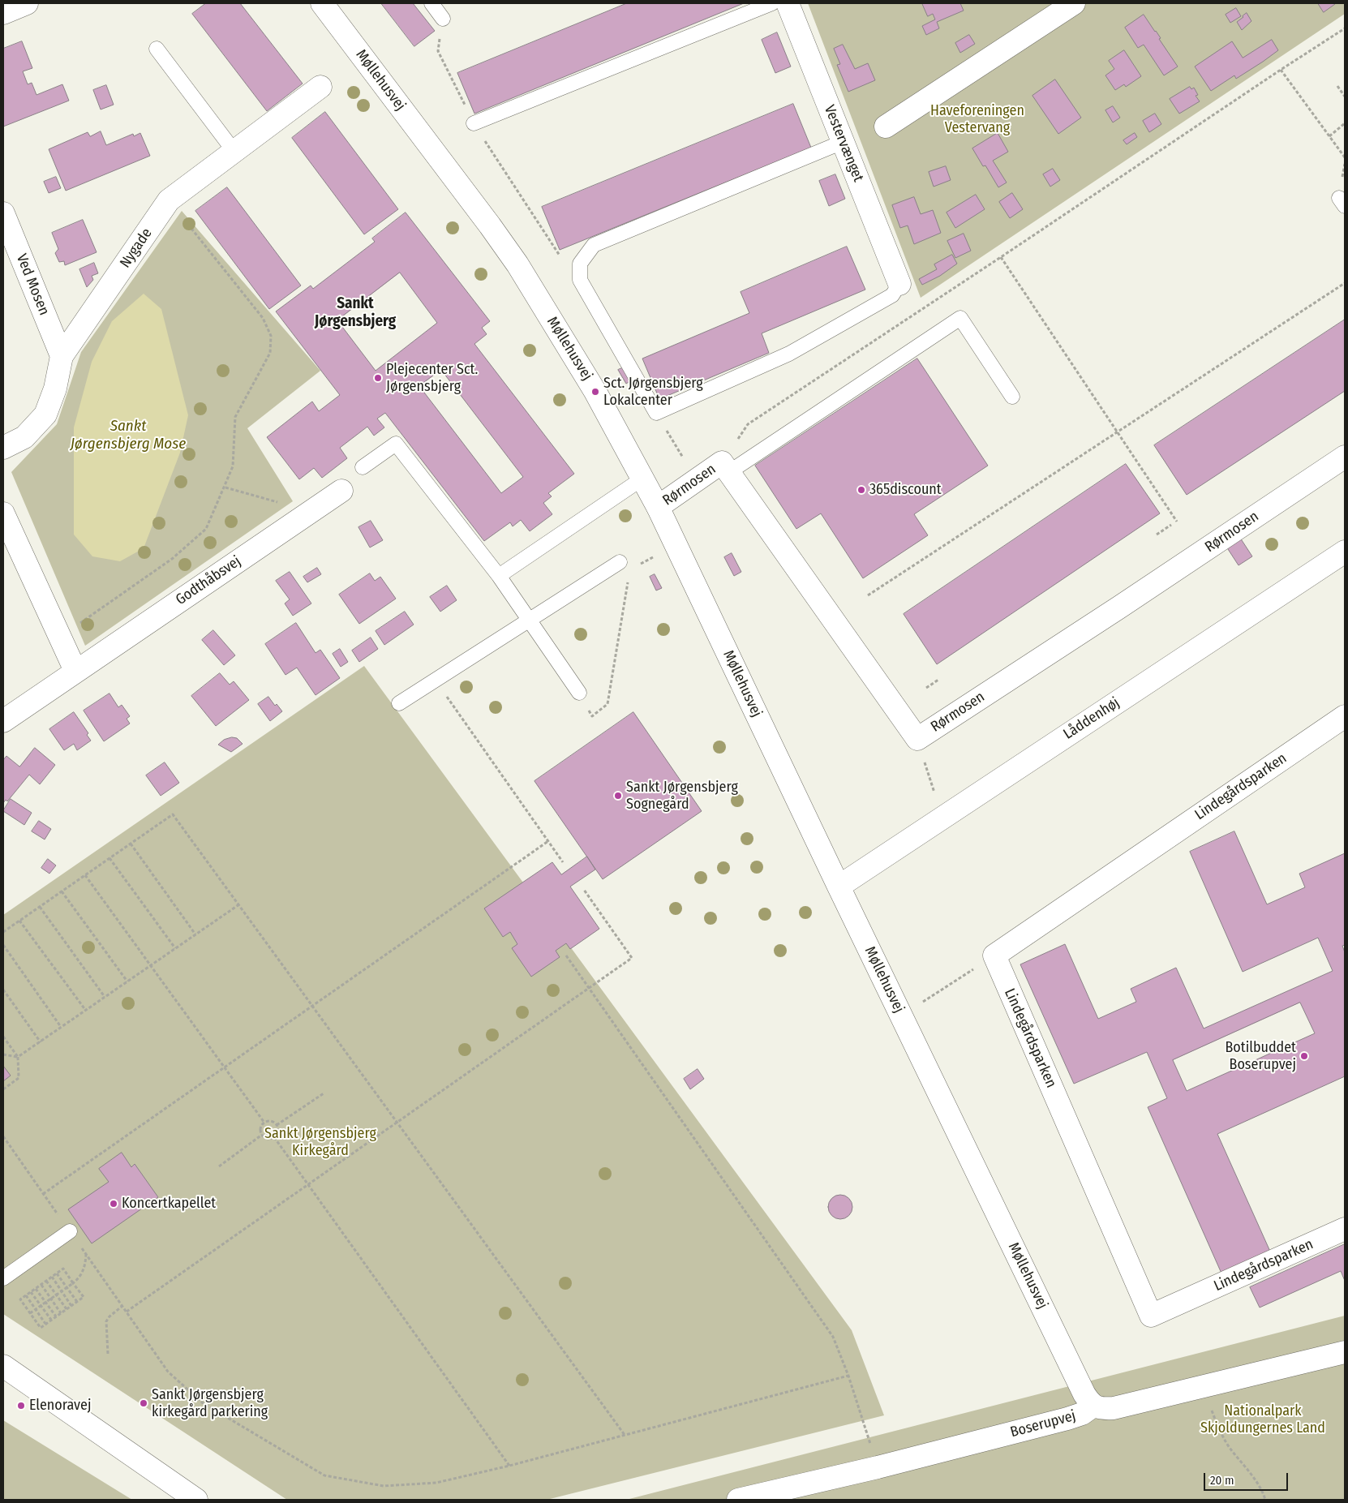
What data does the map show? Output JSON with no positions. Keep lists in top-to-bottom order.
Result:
{
  "streets": {
    "street": [
      "Møllehusvej",
      "Vestervænget",
      "Nygade",
      "Ved Mosen",
      "Rørmosen",
      "Godthåbsvej",
      "Låddenhøj",
      "Lindegårdsparken",
      "Boserupvej"
    ]
  },
  "crossings": [
    ["Møllehusvej", "Rørmosen"],
    ["Møllehusvej", "Låddenhøj"],
    ["Møllehusvej", "Boserupvej"],
    ["Nygade", "Ved Mosen"]
  ],
  "districts": ["Sankt Jørgensbjerg"],
  "water": ["Sankt Jørgensbjerg Mose"],
  "parks": ["Haveforeningen Vestervang", "Sankt Jørgensbjerg Kirkegård", "Nationalpark Skjoldungernes Land"],
  "places": [
    "Plejecenter Sct. Jørgensbjerg",
    "Sct. Jørgensbjerg Lokalcenter",
    "365discount",
    "Sankt Jørgensbjerg Sognegård",
    "Botilbuddet Boserupvej",
    "Koncertkapellet",
    "Sankt Jørgensbjerg kirkegård parkering",
    "Elenoravej"
  ],
  "scale_bar": "20 m"
}
